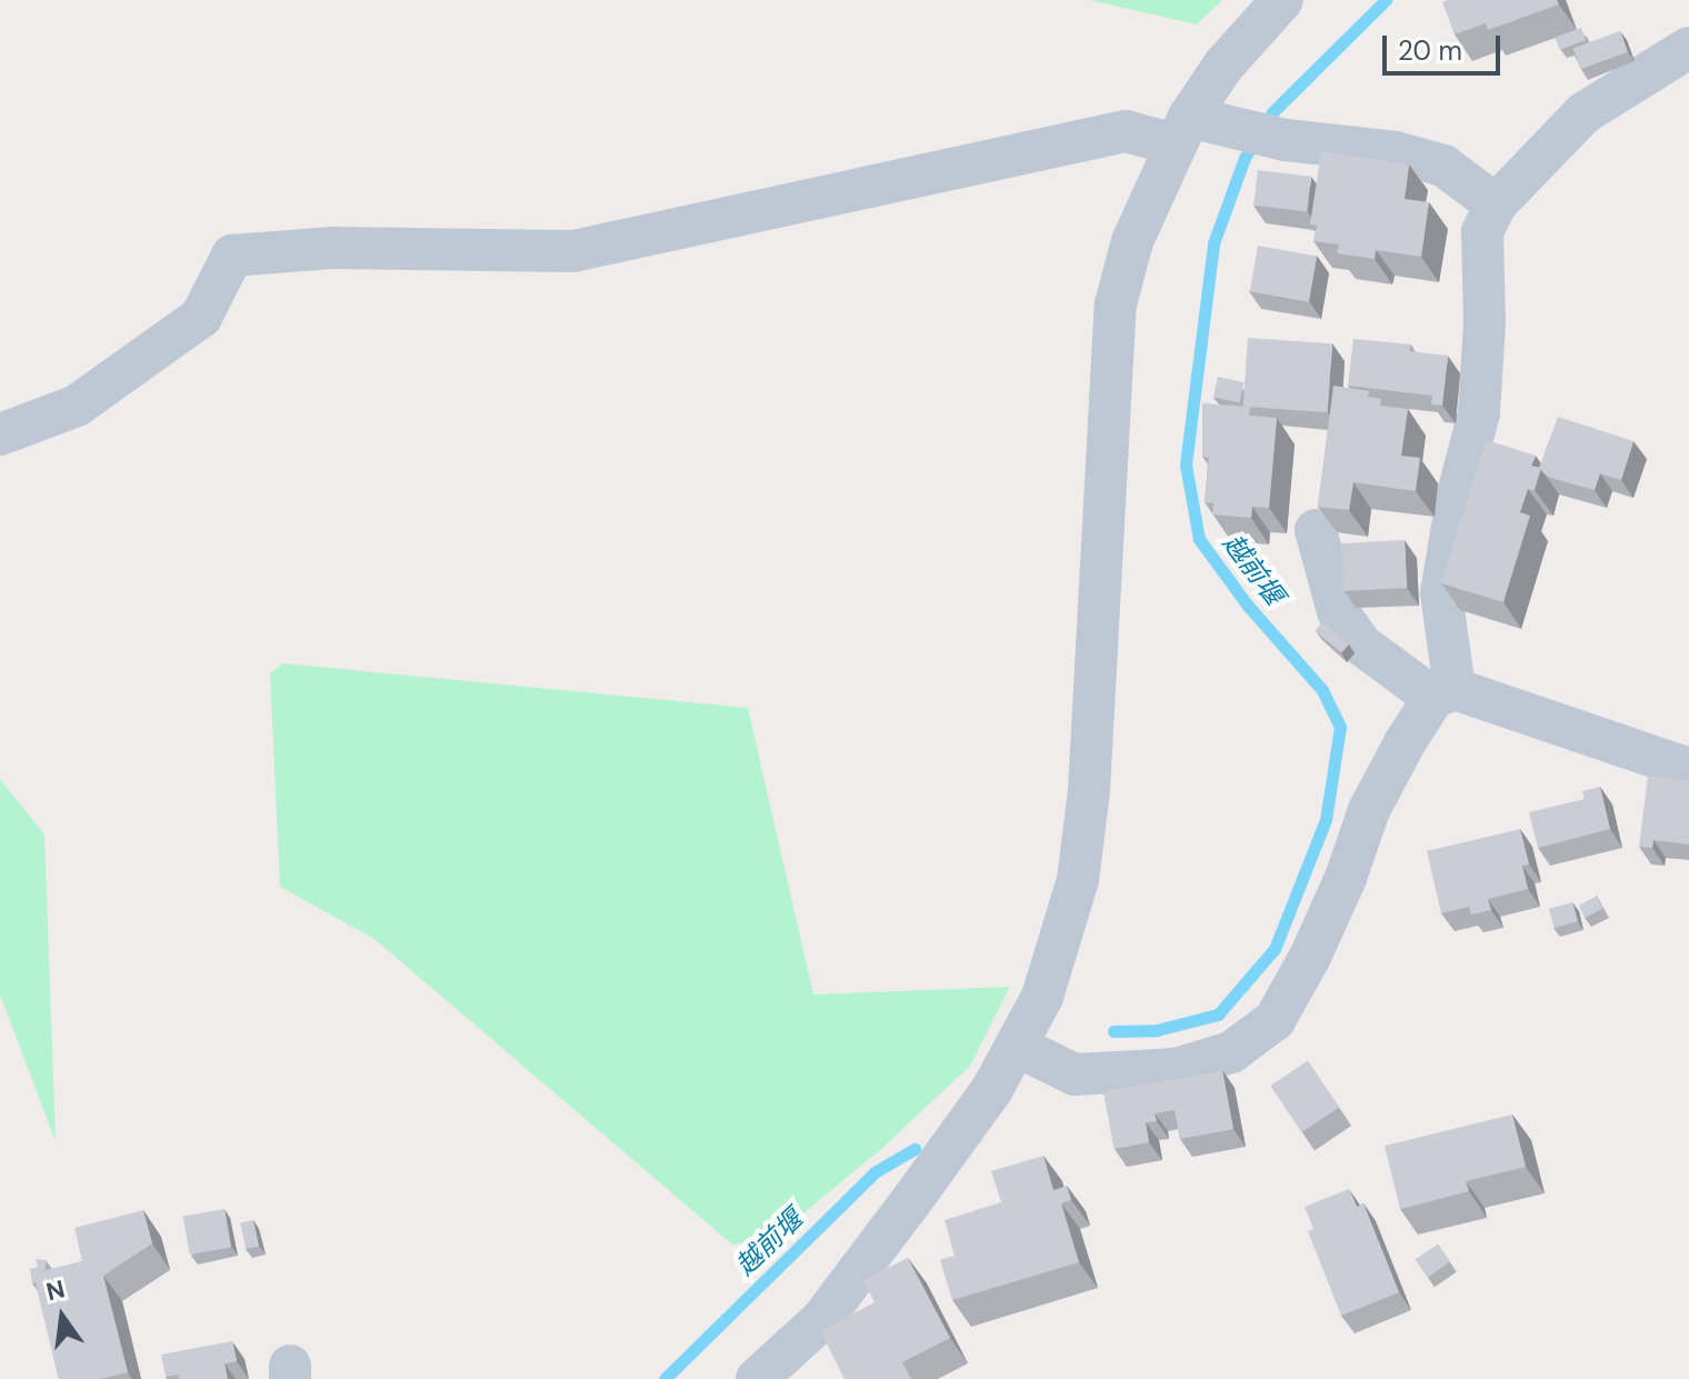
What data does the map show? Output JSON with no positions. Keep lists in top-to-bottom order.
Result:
{
  "water": ["越前堰"],
  "scale_bar": "20 m",
  "north": "top"
}
